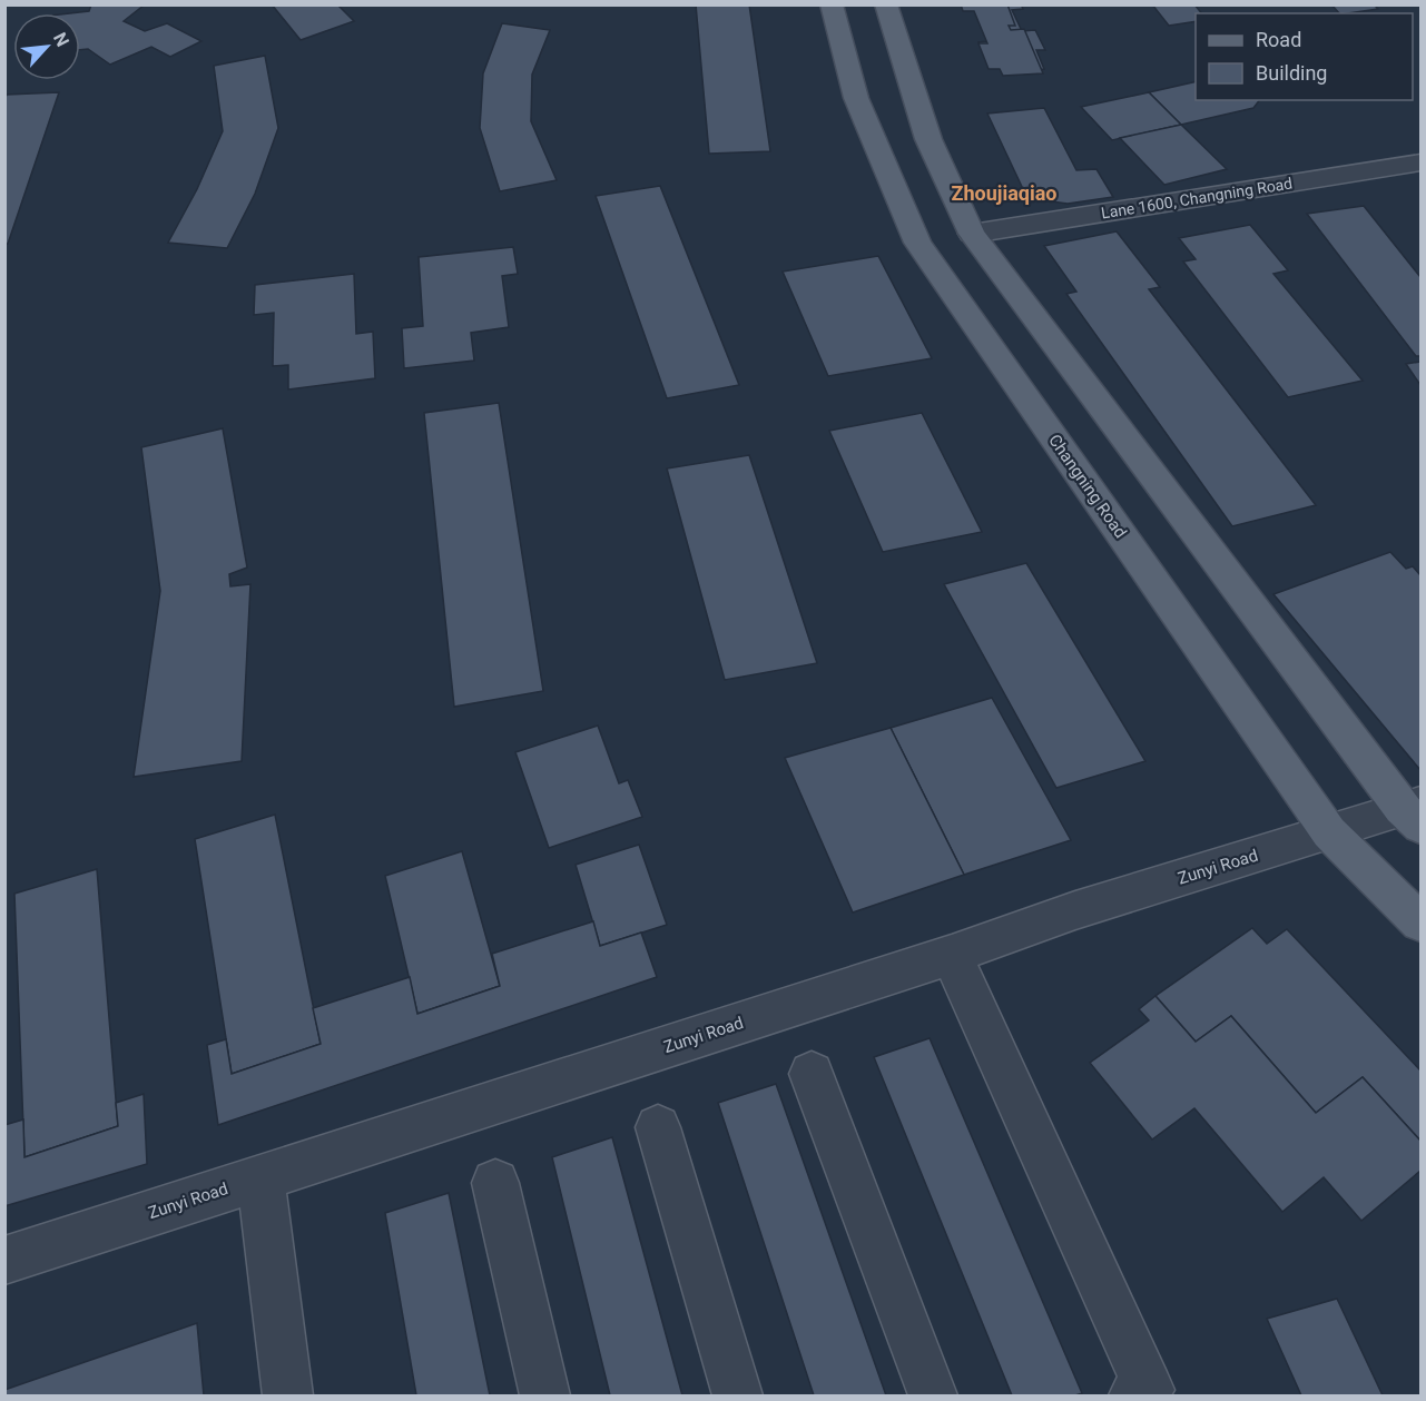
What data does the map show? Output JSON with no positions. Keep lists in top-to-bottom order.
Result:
{
  "streets": {
    "main road": ["Changning Road"],
    "street": ["Lane 1600, Changning Road", "Zunyi Road"]
  },
  "crossings": [
    ["Changning Road", "Zunyi Road"]
  ],
  "districts": ["Zhoujiaqiao"],
  "legend": ["Road", "Building"],
  "north": "top right"
}
